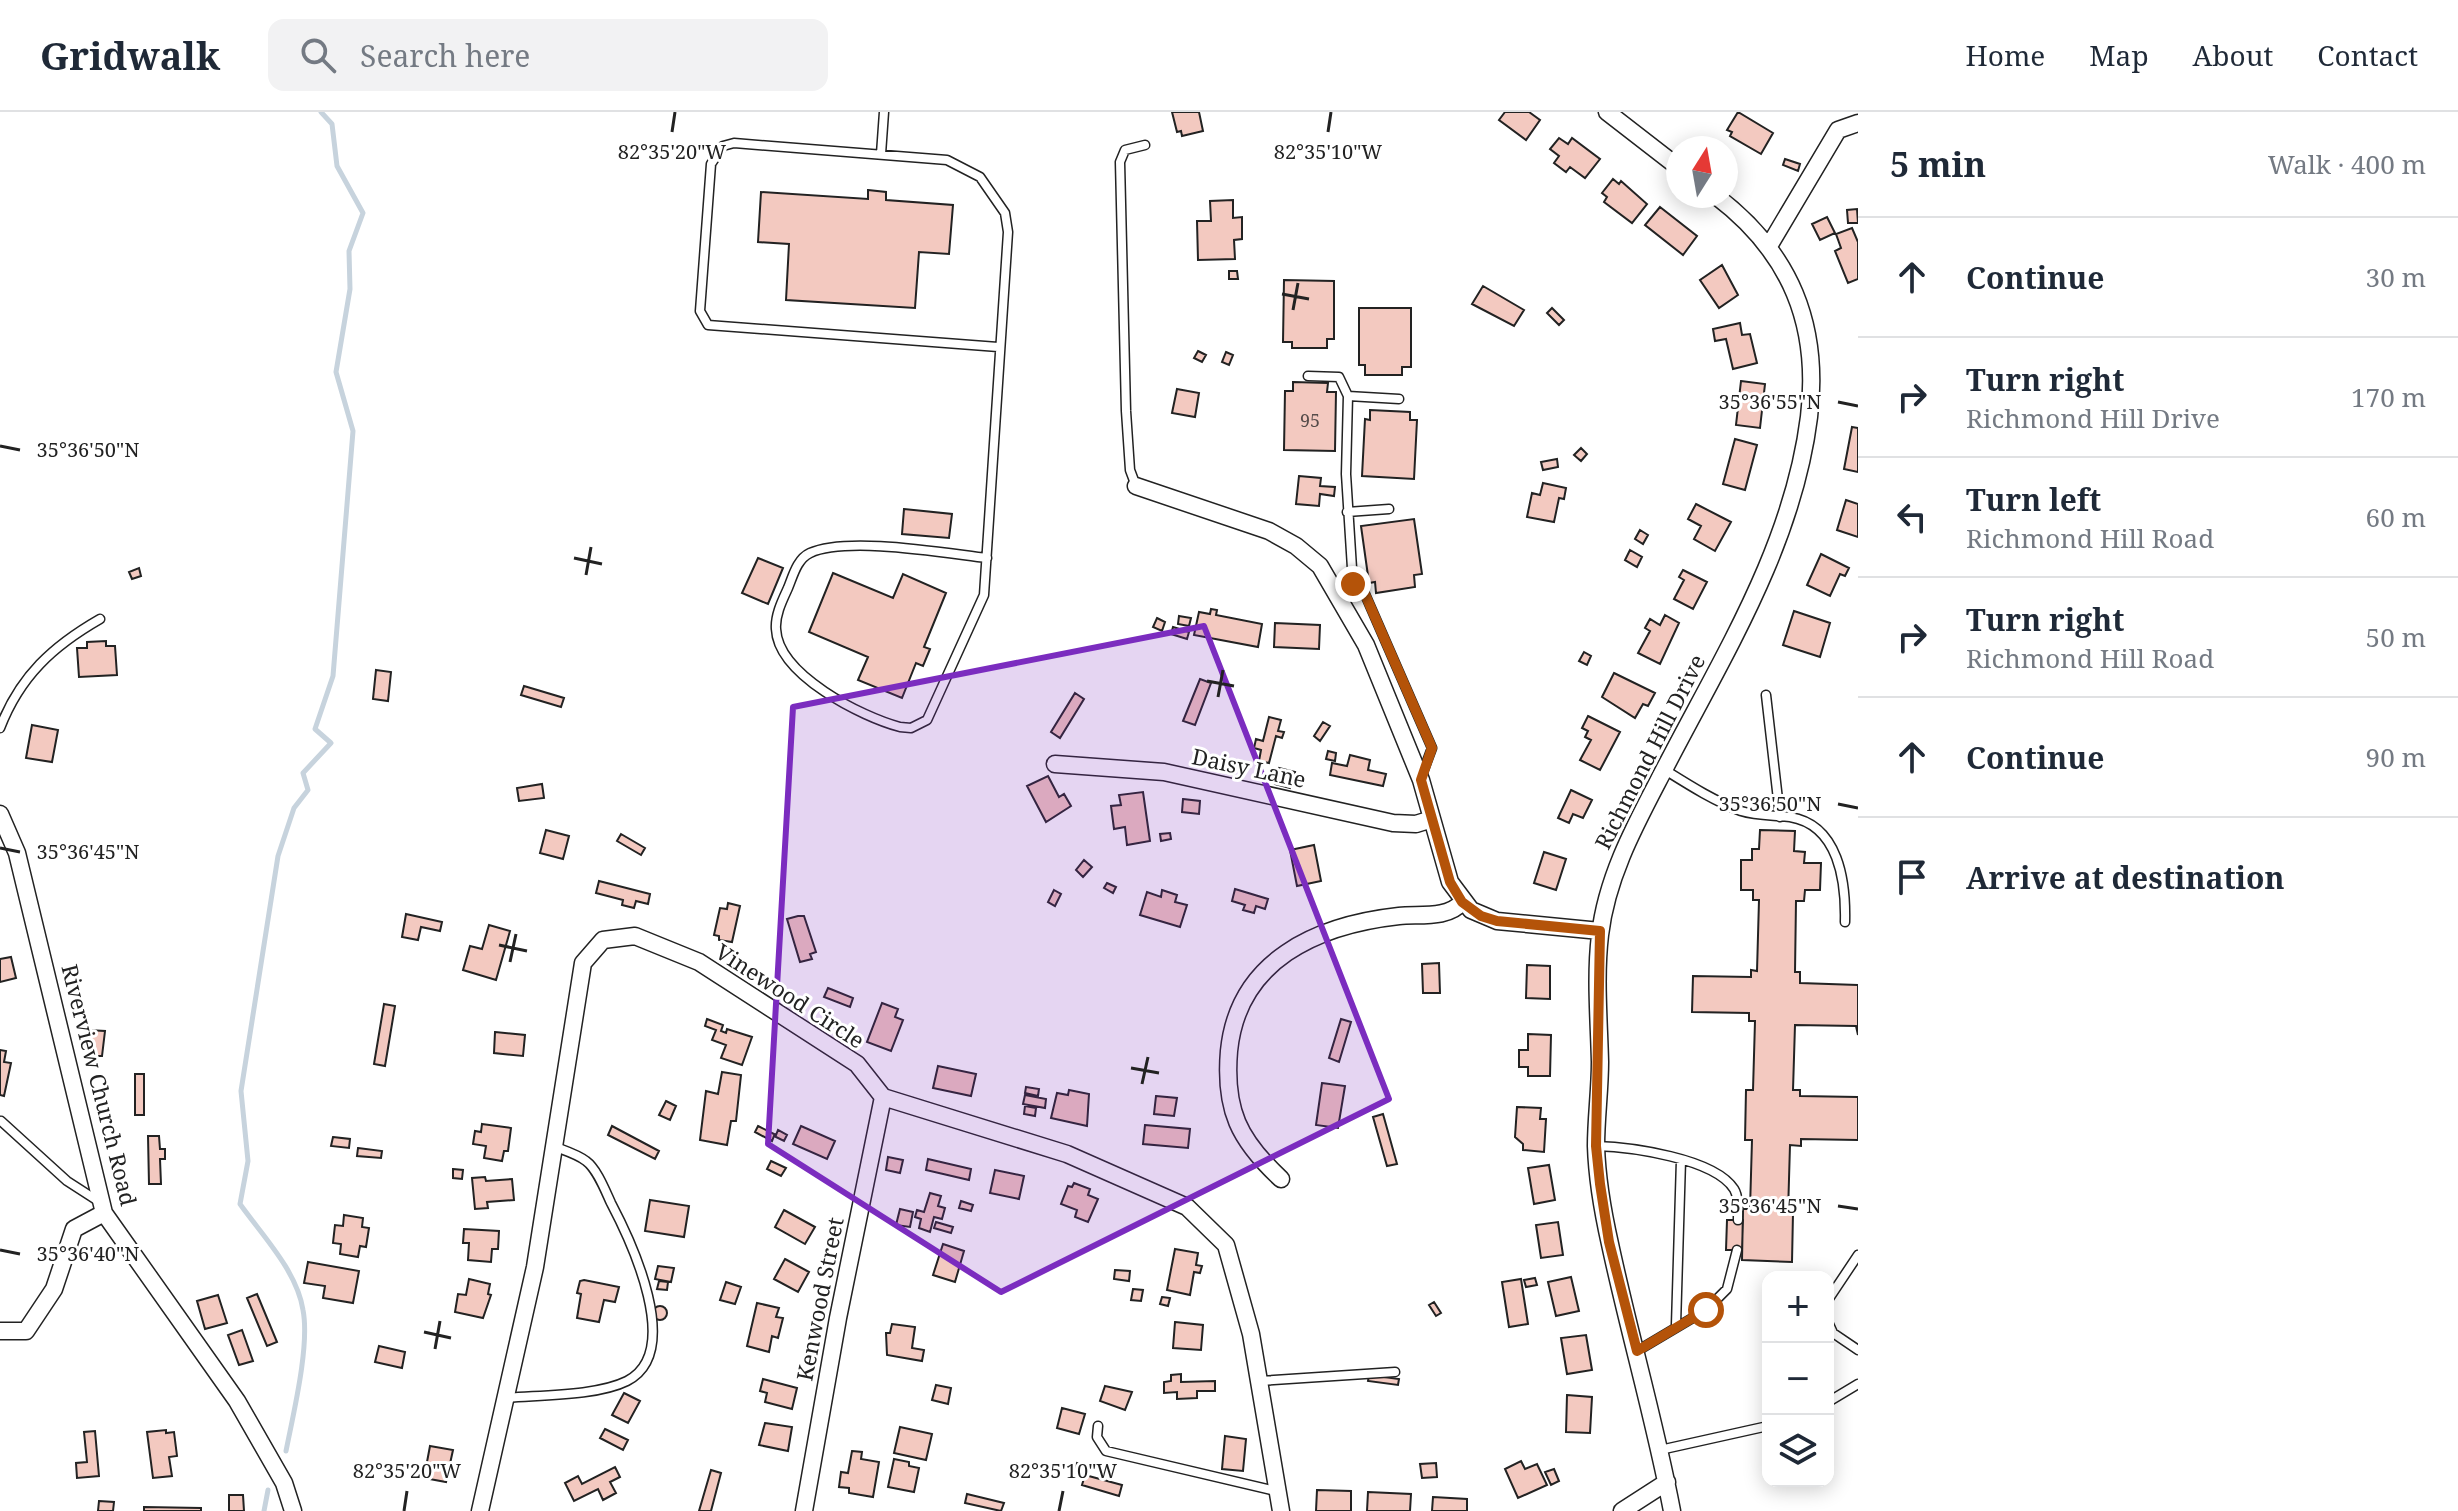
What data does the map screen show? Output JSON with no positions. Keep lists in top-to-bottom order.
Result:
{
  "streets": {
    "street": [
      "Richmond Hill Drive",
      "Daisy Lane",
      "Vinewood Circle",
      "Riverview Church Road",
      "Kenwood Street"
    ]
  },
  "crossings": [
    ["Vinewood Circle", "Kenwood Street"]
  ],
  "house_numbers": ["95"],
  "north": "top",
  "page": {
    "header": "Gridwalk",
    "search": "Search here",
    "nav": [
      "Home",
      "Map",
      "About",
      "Contact"
    ],
    "heading": ["5 min", "Walk · 400 m"],
    "list": [
      ["Continue", "30 m"],
      ["Turn right", "Richmond Hill Drive", "170 m"],
      ["Turn left", "Richmond Hill Road", "60 m"],
      ["Turn right", "Richmond Hill Road", "50 m"],
      ["Continue", "90 m"],
      "Arrive at destination"
    ],
    "map_buttons": ["+", "−"]
  },
  "coordinates": [
    "82°35'20\"W",
    "82°35'10\"W",
    "35°36'55\"N",
    "35°36'50\"N",
    "35°36'45\"N",
    "35°36'40\"N"
  ]
}
